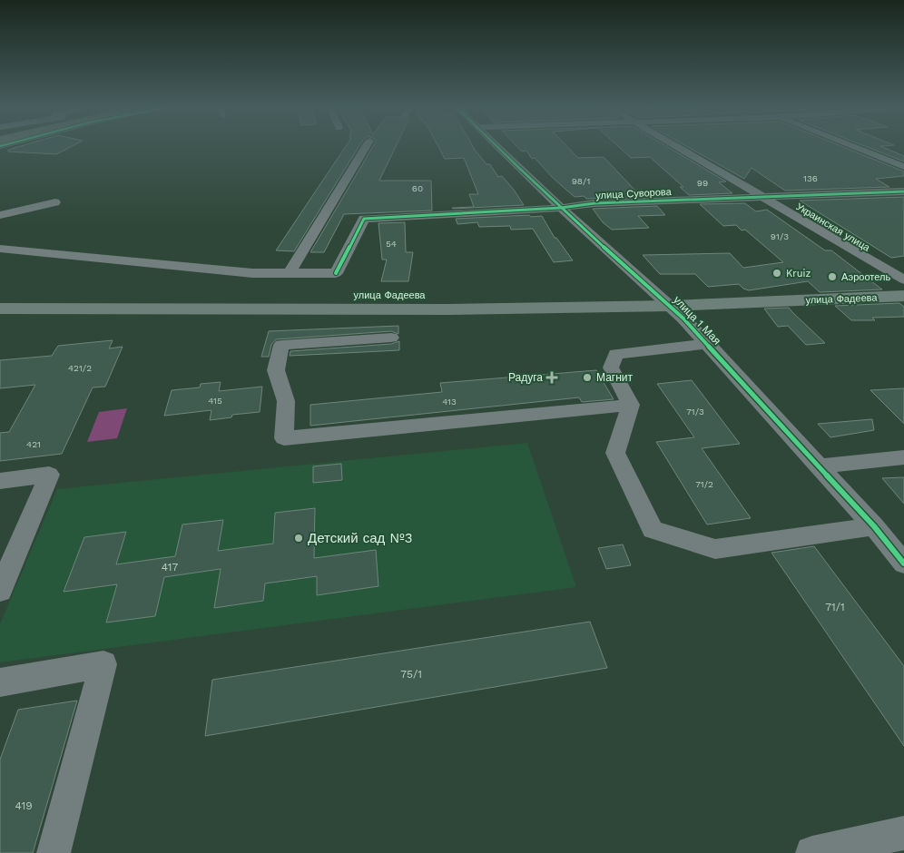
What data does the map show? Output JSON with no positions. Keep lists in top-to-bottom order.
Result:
{
  "streets": {
    "main road": ["улица Фадеева"],
    "street": ["улица Суворова", "Украинская улица", "улица 1 Мая"]
  },
  "crossings": [
    ["улица Суворова", "Украинская улица"],
    ["улица Суворова", "улица 1 Мая"],
    ["улица Фадеева", "улица 1 Мая"]
  ],
  "places": {
    "other": [
      "Kruiz",
      "Аэроотель",
      "Магнит",
      "Детский сад №3"
    ],
    "health": ["Радуга"]
  },
  "house_numbers": [
    "136",
    "98/1",
    "99",
    "60",
    "91/3",
    "54",
    "421/2",
    "415",
    "413",
    "71/3",
    "421",
    "71/2",
    "417",
    "71/1",
    "75/1",
    "419"
  ]
}
